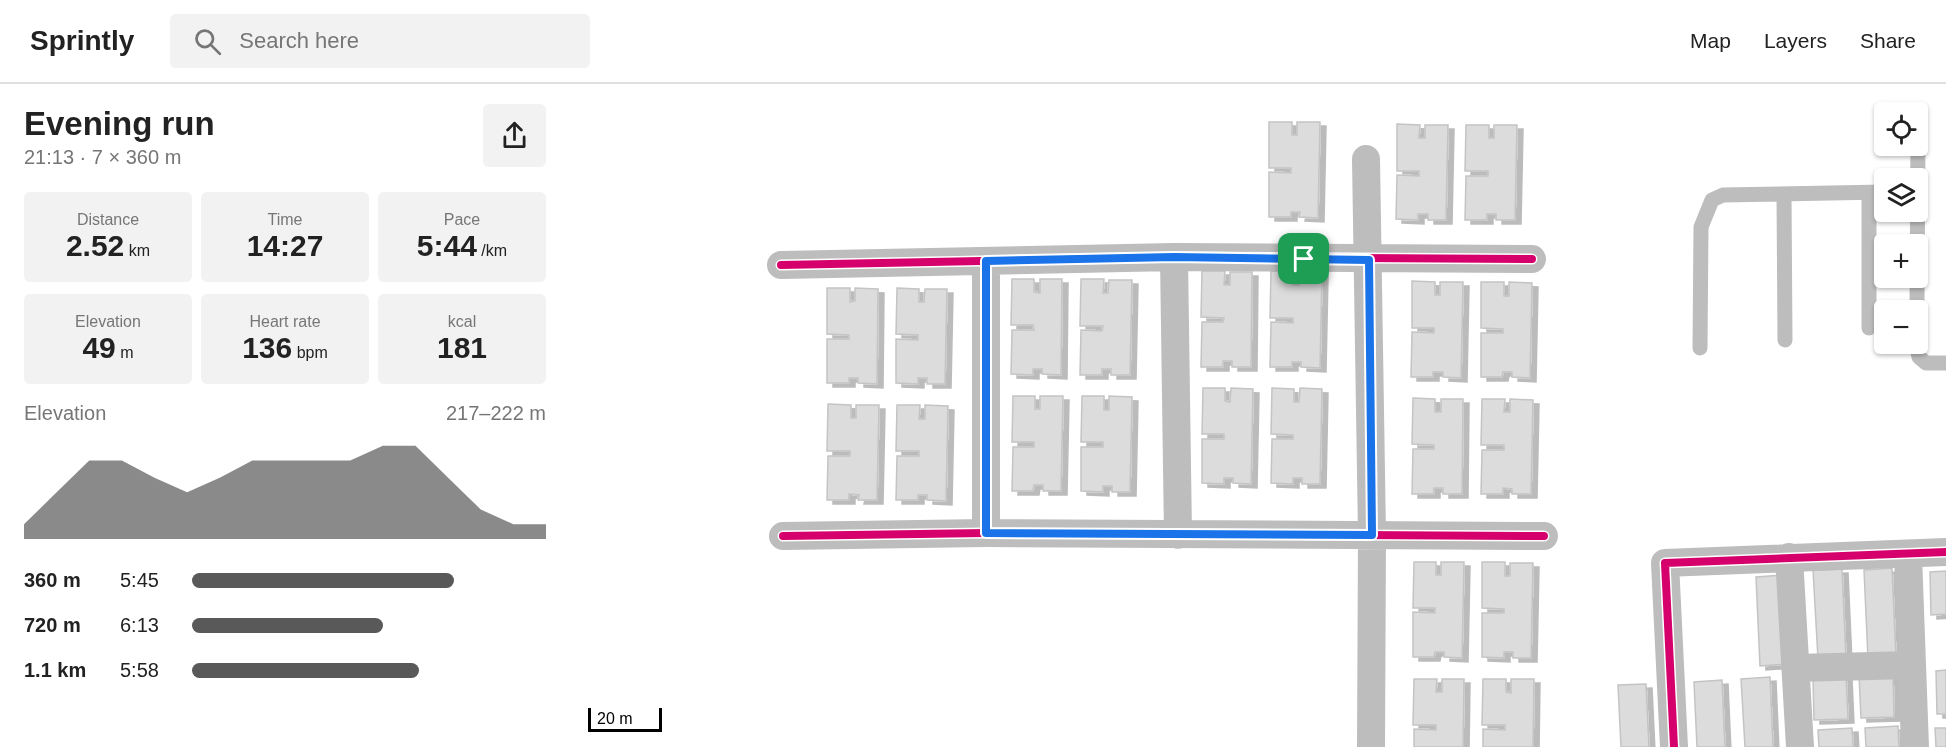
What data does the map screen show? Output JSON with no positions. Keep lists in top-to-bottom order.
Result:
{
  "scale_bar": "20 m",
  "page": {
    "header": "Sprintly",
    "search": "Search here",
    "nav": ["Map", "Layers", "Share"],
    "heading": ["Evening run", "21:13 · 7 × 360 m"],
    "map_buttons": ["+", "−"],
    "stats": [
      ["Distance", "2.52 km"],
      ["Time", "14:27"],
      ["Pace", "5:44 /km"],
      ["Elevation", "49 m"],
      ["Heart rate", "136 bpm"],
      ["kcal", "181"]
    ],
    "chart": ["Elevation", "217–222 m"],
    "list": [
      {
        "name": "360 m",
        "note": "5:45"
      },
      {
        "name": "720 m",
        "note": "6:13"
      },
      {
        "name": "1.1 km",
        "note": "5:58"
      }
    ],
    "scale": "20 m"
  }
}
